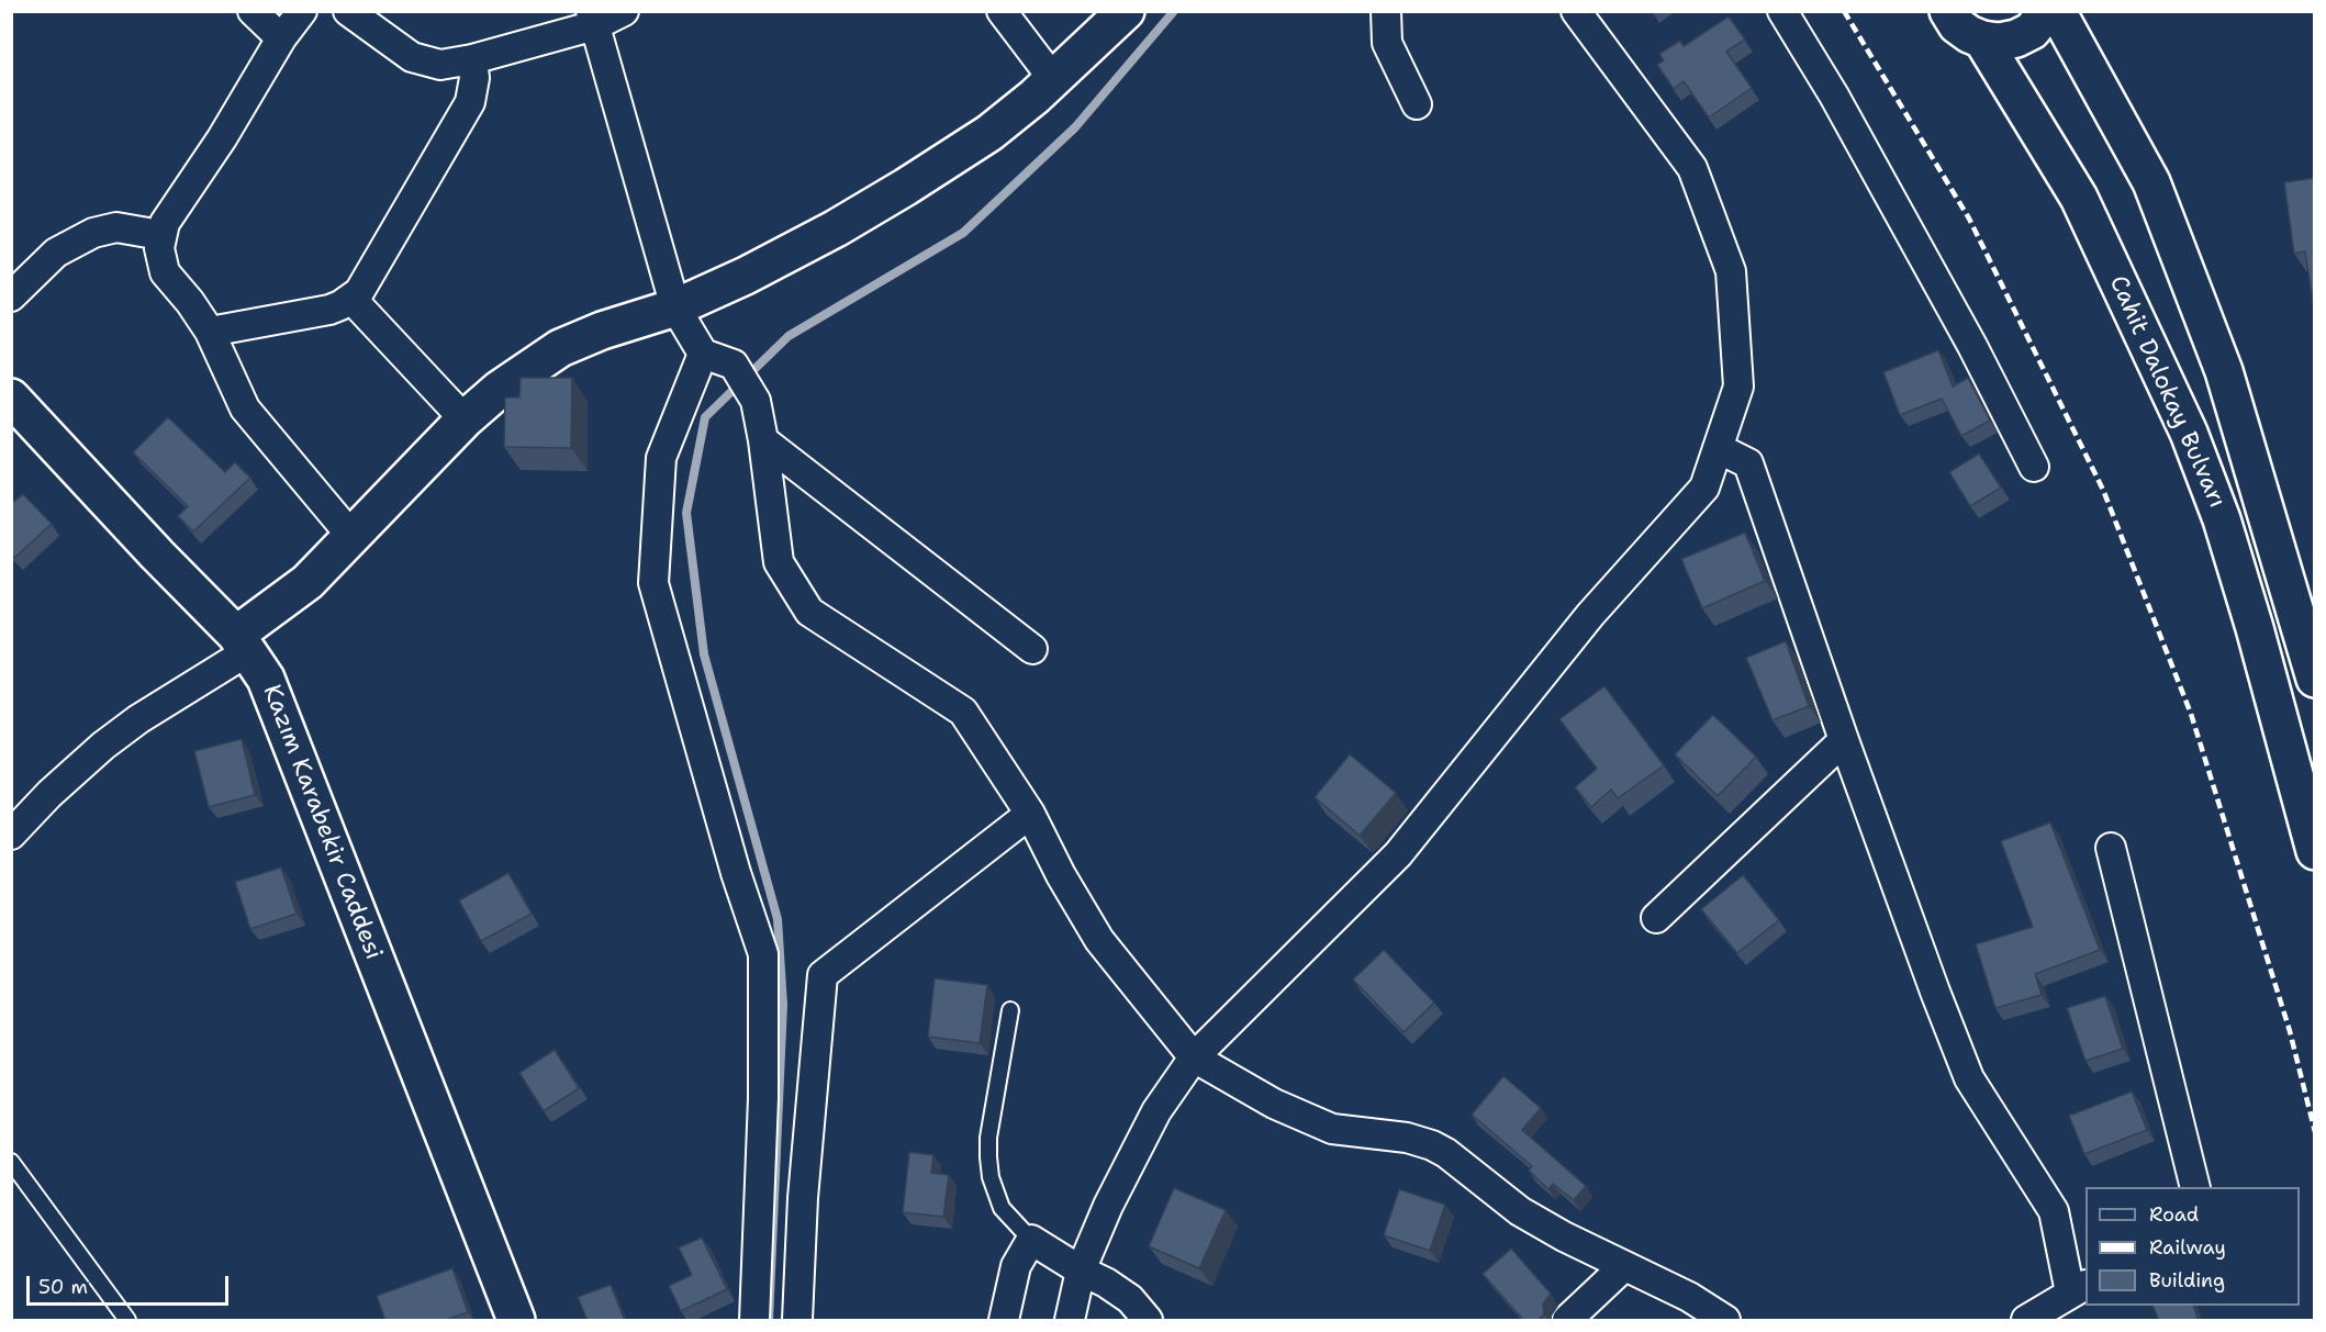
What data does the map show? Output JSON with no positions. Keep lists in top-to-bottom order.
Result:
{
  "streets": {
    "main road": ["Cahit Dalokay Bulvarı", "Kazım Karabekir Caddesi"]
  },
  "legend": ["Road", "Railway", "Building"],
  "scale_bar": "50 m"
}
